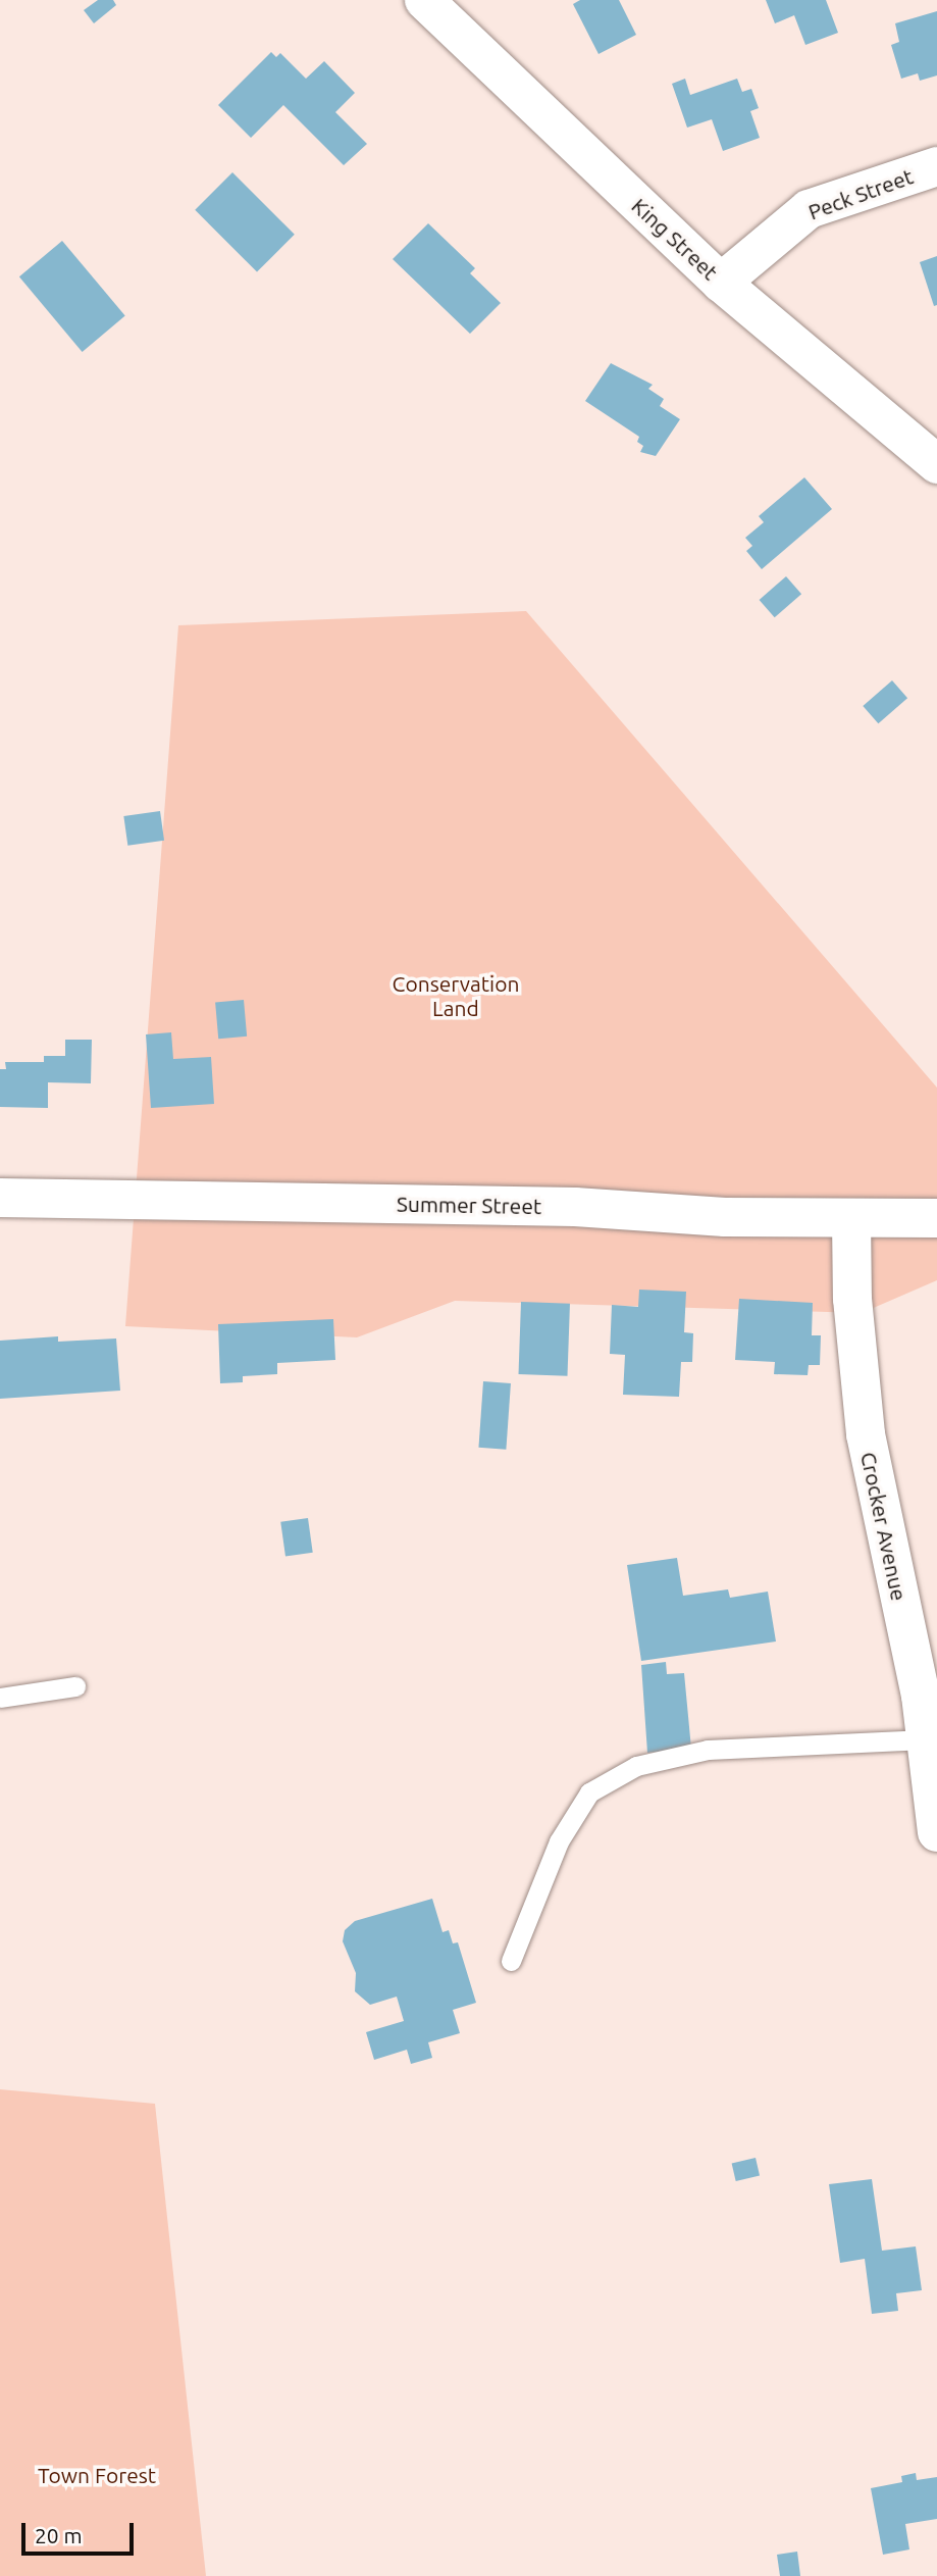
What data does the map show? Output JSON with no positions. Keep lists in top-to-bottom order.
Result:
{
  "streets": {
    "main road": [
      "Peck Street",
      "King Street",
      "Summer Street",
      "Crocker Avenue"
    ]
  },
  "crossings": [
    ["Peck Street", "King Street"],
    ["Summer Street", "Crocker Avenue"]
  ],
  "parks": ["Conservation Land", "Town Forest"],
  "scale_bar": "20 m"
}
